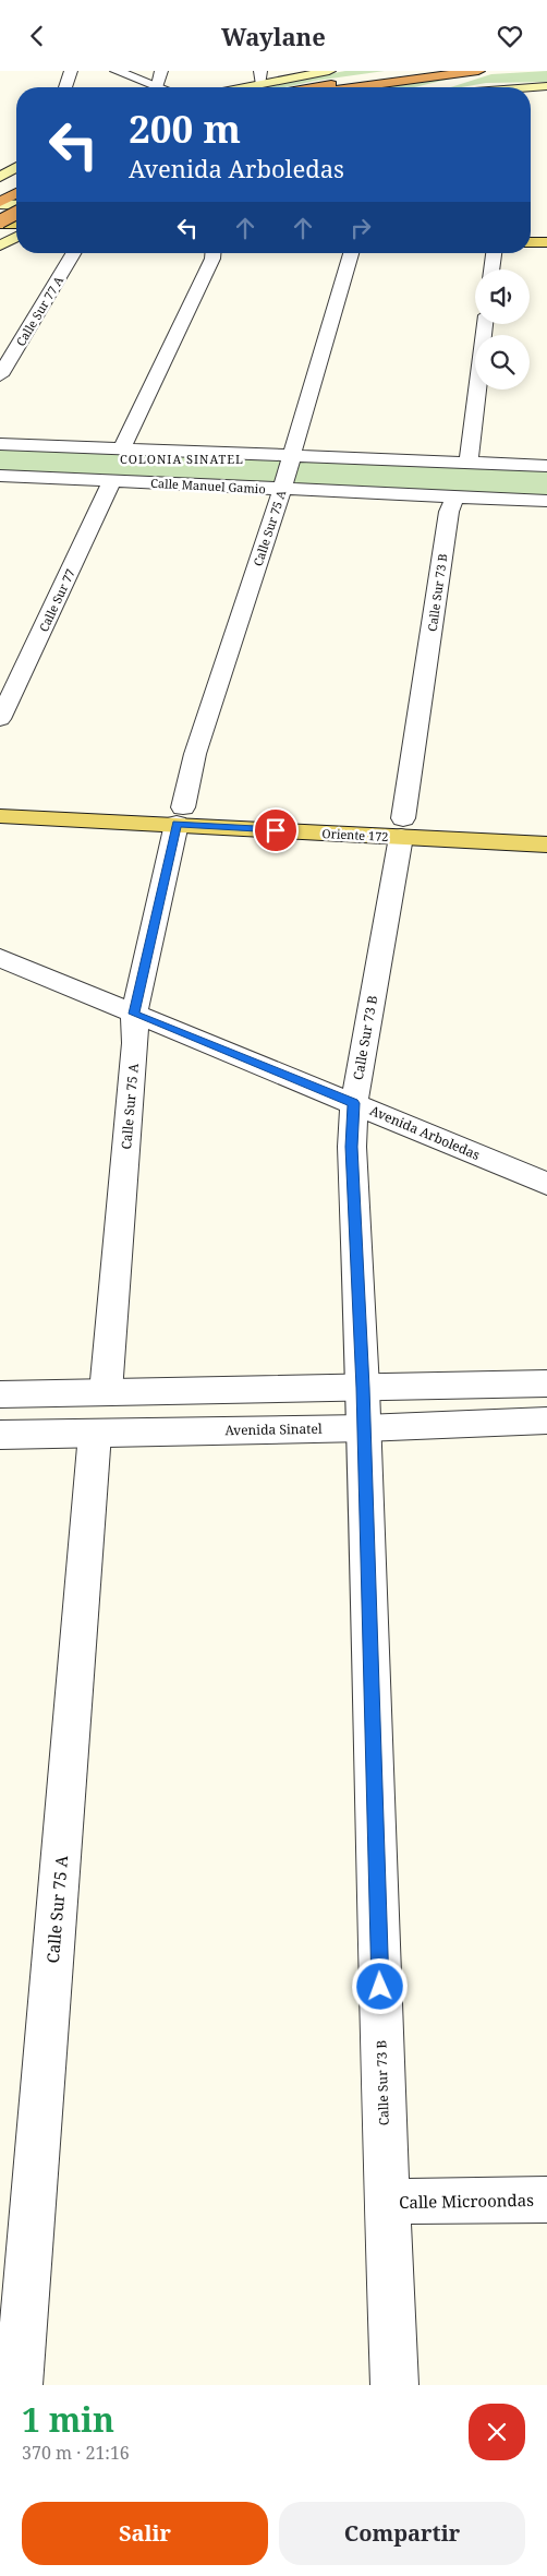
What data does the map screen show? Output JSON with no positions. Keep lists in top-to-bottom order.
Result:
{
  "streets": {
    "main road": ["Oriente 172"],
    "street": [
      "Calle Sur 77 A",
      "Calle Manuel Gamio",
      "Calle Sur 75 A",
      "Calle Sur 73 B",
      "Calle Sur 77",
      "Avenida Arboledas",
      "Avenida Sinatel",
      "Calle Microondas"
    ]
  },
  "crossings": [
    ["Calle Manuel Gamio", "Calle Sur 75 A"],
    ["Calle Manuel Gamio", "Calle Sur 73 B"],
    ["Calle Manuel Gamio", "Calle Sur 77"],
    ["Calle Sur 75 A", "Oriente 172"],
    ["Calle Sur 75 A", "Avenida Arboledas"],
    ["Calle Sur 75 A", "Avenida Sinatel"],
    ["Calle Sur 73 B", "Oriente 172"],
    ["Calle Sur 73 B", "Avenida Arboledas"],
    ["Calle Sur 73 B", "Avenida Sinatel"],
    ["Calle Sur 73 B", "Calle Microondas"]
  ],
  "districts": ["COLONIA SINATEL"],
  "page": {
    "header": "Waylane",
    "turn": ["200 m", "Avenida Arboledas"],
    "heading": ["1 min", "370 m · 21:16"],
    "buttons": ["Salir", "Compartir"]
  }
}
